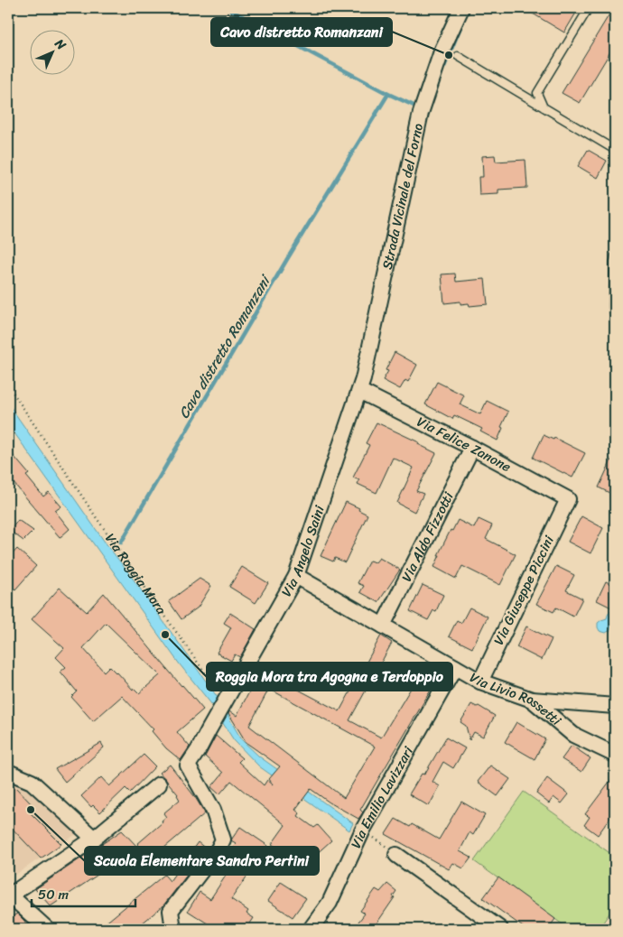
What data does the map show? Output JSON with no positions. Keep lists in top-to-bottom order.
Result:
{
  "streets": {
    "street": [
      "Strada Vicinale del Forno",
      "Via Felice Zanone",
      "Via Aldo Fizzotti",
      "Via Angelo Saini",
      "Via Giuseppe Piccini",
      "Via Livio Rossetti",
      "Via Emilio Lavizzari"
    ],
    "path": ["Via Roggia Mora"]
  },
  "crossings": [
    ["Strada Vicinale del Forno", "Via Felice Zanone"],
    ["Strada Vicinale del Forno", "Via Angelo Saini"],
    ["Via Felice Zanone", "Via Aldo Fizzotti"],
    ["Via Felice Zanone", "Via Angelo Saini"],
    ["Via Felice Zanone", "Via Giuseppe Piccini"],
    ["Via Aldo Fizzotti", "Via Livio Rossetti"],
    ["Via Angelo Saini", "Via Roggia Mora"],
    ["Via Angelo Saini", "Via Livio Rossetti"],
    ["Via Giuseppe Piccini", "Via Livio Rossetti"],
    ["Via Livio Rossetti", "Via Emilio Lavizzari"]
  ],
  "water": ["Cavo distretto Romanzani"],
  "places": ["Cavo distretto Romanzani", "Roggia Mora tra Agogna e Terdoppio", "Scuola Elementare Sandro Pertini"],
  "scale_bar": "50 m",
  "north": "top right"
}
